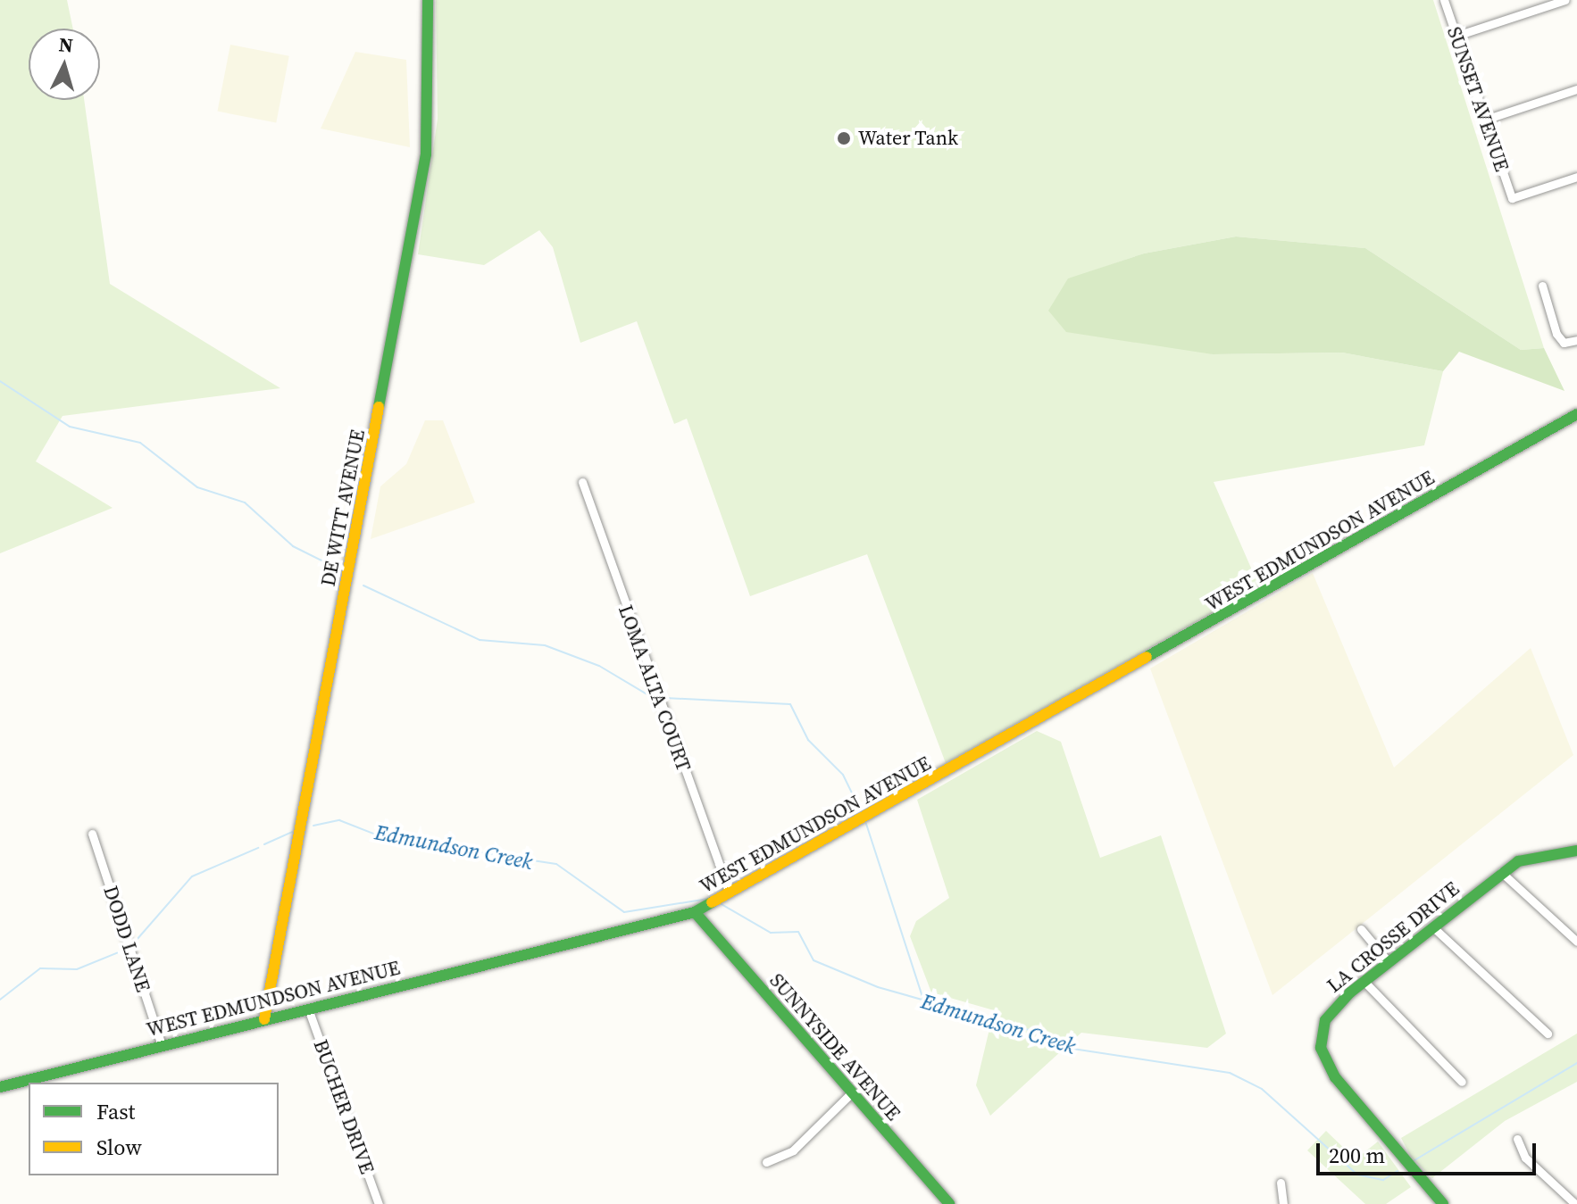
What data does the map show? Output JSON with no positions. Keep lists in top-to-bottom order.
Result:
{
  "streets": {
    "street": [
      "SUNSET AVENUE",
      "DE WITT AVENUE",
      "WEST EDMUNDSON AVENUE",
      "LOMA ALTA COURT",
      "LA CROSSE DRIVE",
      "DODD LANE",
      "SUNNYSIDE AVENUE",
      "BUCHER DRIVE"
    ]
  },
  "crossings": [
    ["DE WITT AVENUE", "WEST EDMUNDSON AVENUE"],
    ["WEST EDMUNDSON AVENUE", "LOMA ALTA COURT"],
    ["WEST EDMUNDSON AVENUE", "DODD LANE"],
    ["WEST EDMUNDSON AVENUE", "SUNNYSIDE AVENUE"],
    ["WEST EDMUNDSON AVENUE", "BUCHER DRIVE"]
  ],
  "water": ["Edmundson Creek"],
  "places": ["Water Tank"],
  "legend": ["Fast", "Slow"],
  "scale_bar": "200 m",
  "north": "top"
}
